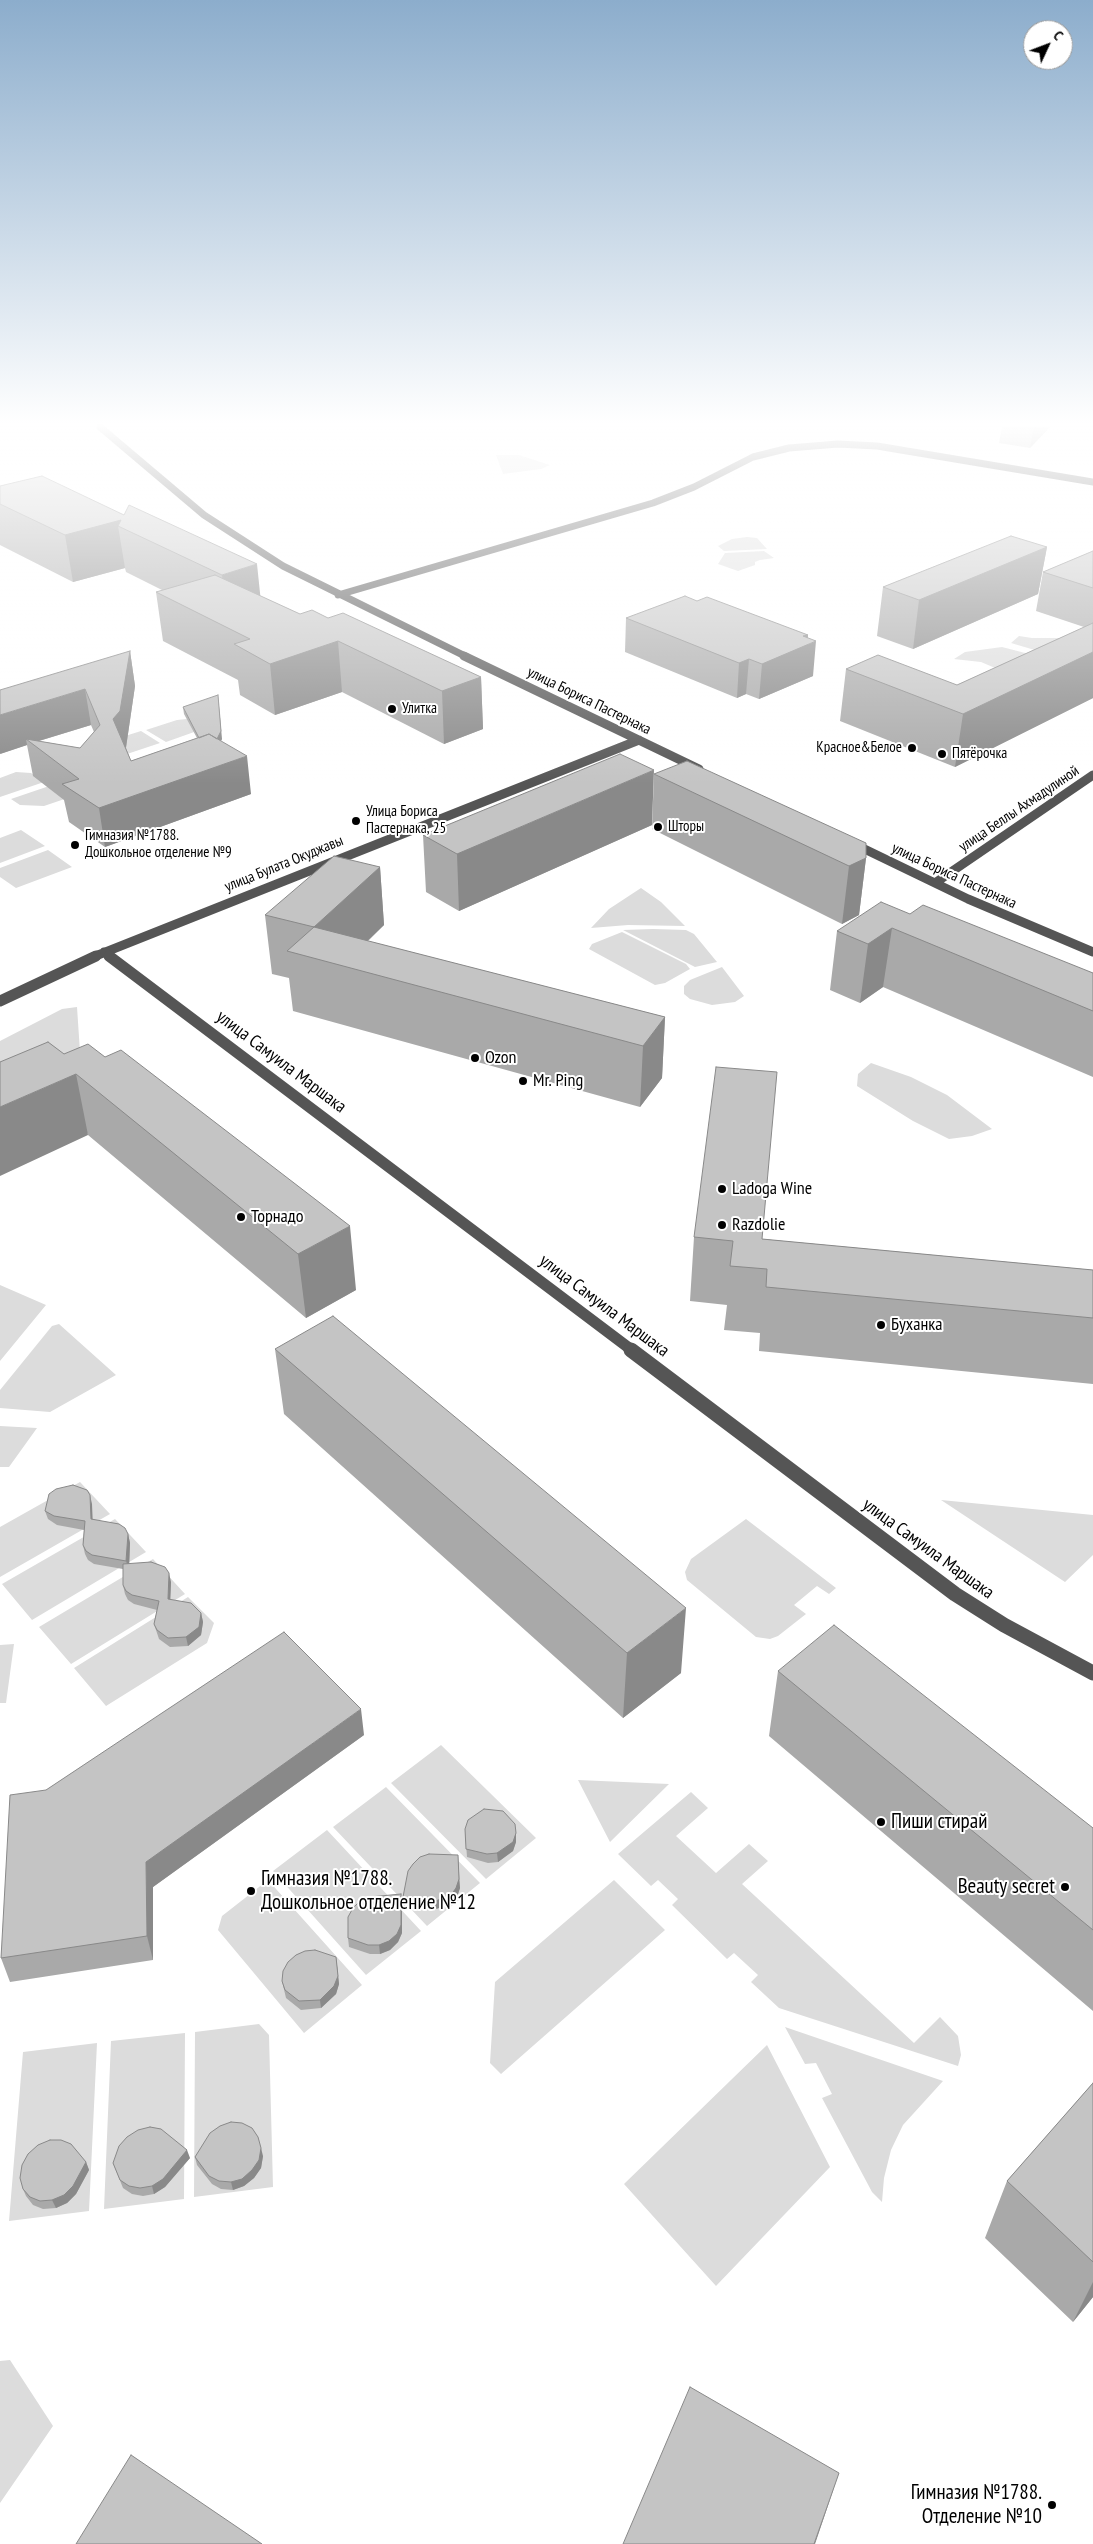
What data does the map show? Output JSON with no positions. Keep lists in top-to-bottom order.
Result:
{
  "streets": {
    "street": [
      "улица Бориса Пастернака",
      "улица Беллы Ахмадулиной",
      "улица Булата Окуджавы",
      "улица Самуила Маршака"
    ]
  },
  "crossings": [
    ["улица Бориса Пастернака", "улица Беллы Ахмадулиной"],
    ["улица Бориса Пастернака", "улица Булата Окуджавы"],
    ["улица Булата Окуджавы", "улица Самуила Маршака"]
  ],
  "places": [
    "Улитка",
    "Красное&Белое",
    "Пятёрочка",
    "Улица Бориса Пастернака, 25",
    "Шторы",
    "Гимназия №1788. Дошкольное отделение №9",
    "Ozon",
    "Mr. Ping",
    "Ladoga Wine",
    "Торнадо",
    "Razdolie",
    "Буханка",
    "Пиши стирай",
    "Beauty secret",
    "Гимназия №1788. Дошкольное отделение №12",
    "Гимназия №1788. Отделение №10"
  ],
  "north": "top right"
}
